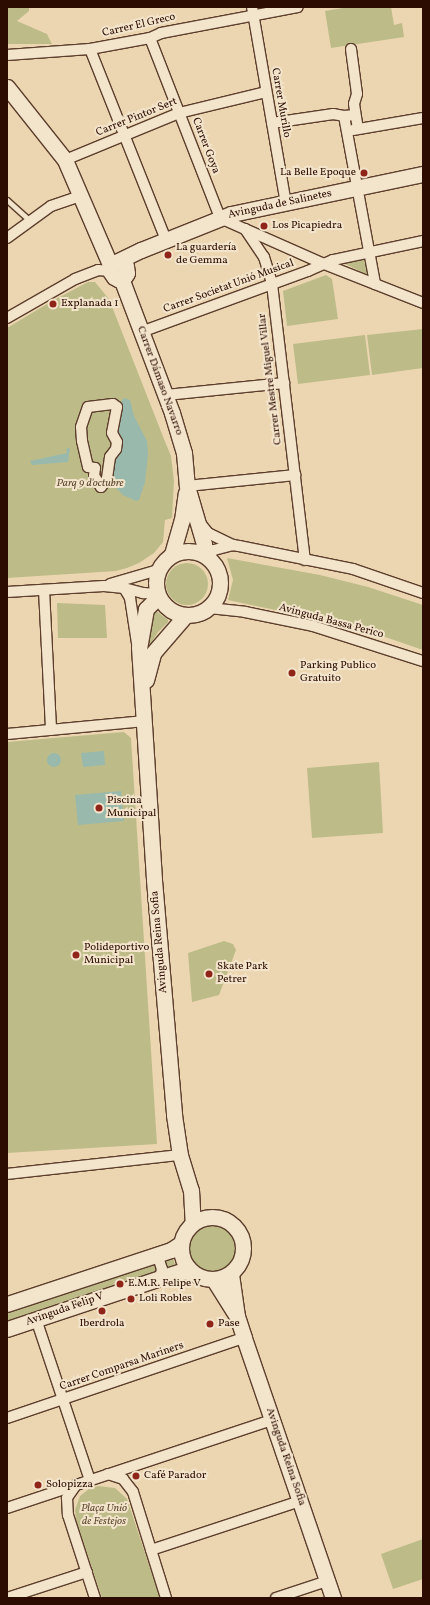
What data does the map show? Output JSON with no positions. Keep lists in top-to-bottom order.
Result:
{
  "streets": {
    "street": [
      "Carrer El Greco",
      "Carrer Murillo",
      "Carrer Pintor Sert",
      "Carrer Goya",
      "Avinguda de Salinetes",
      "Carrer Societat Unió Musical",
      "Carrer Mestre Miguel Villar",
      "Carrer Dámaso Navarro",
      "Avinguda Bassa Perico",
      "Avinguda Reina Sofia",
      "Avinguda Felip V",
      "Carrer Comparsa Mariners"
    ]
  },
  "crossings": [
    ["Carrer El Greco", "Carrer Murillo"],
    ["Carrer El Greco", "Carrer Goya"],
    ["Carrer Murillo", "Carrer Pintor Sert"],
    ["Carrer Murillo", "Avinguda de Salinetes"],
    ["Carrer Pintor Sert", "Carrer Goya"],
    ["Carrer Pintor Sert", "Carrer Dámaso Navarro"],
    ["Carrer Goya", "Avinguda de Salinetes"],
    ["Avinguda de Salinetes", "Carrer Dámaso Navarro"],
    ["Carrer Societat Unió Musical", "Carrer Mestre Miguel Villar"],
    ["Carrer Societat Unió Musical", "Carrer Dámaso Navarro"],
    ["Carrer Dámaso Navarro", "Avinguda Bassa Perico"],
    ["Carrer Dámaso Navarro", "Avinguda Reina Sofia"],
    ["Avinguda Bassa Perico", "Avinguda Reina Sofia"],
    ["Avinguda Reina Sofia", "Avinguda Felip V"],
    ["Avinguda Reina Sofia", "Carrer Comparsa Mariners"]
  ],
  "parks": ["Parq 9 d'octubre", "Plaça Unió de Festejos"],
  "places": [
    "La Belle Epoque",
    "Los Picapiedra",
    "La guardería de Gemma",
    "Explanada 1",
    "Parking Publico Gratuito",
    "Piscina Municipal",
    "Polideportivo Municipal",
    "Skate Park Petrer",
    "E.M.R. Felipe V",
    "Loli Robles",
    "Iberdrola",
    "Pase",
    "Café Parador",
    "Solopizza"
  ]
}
